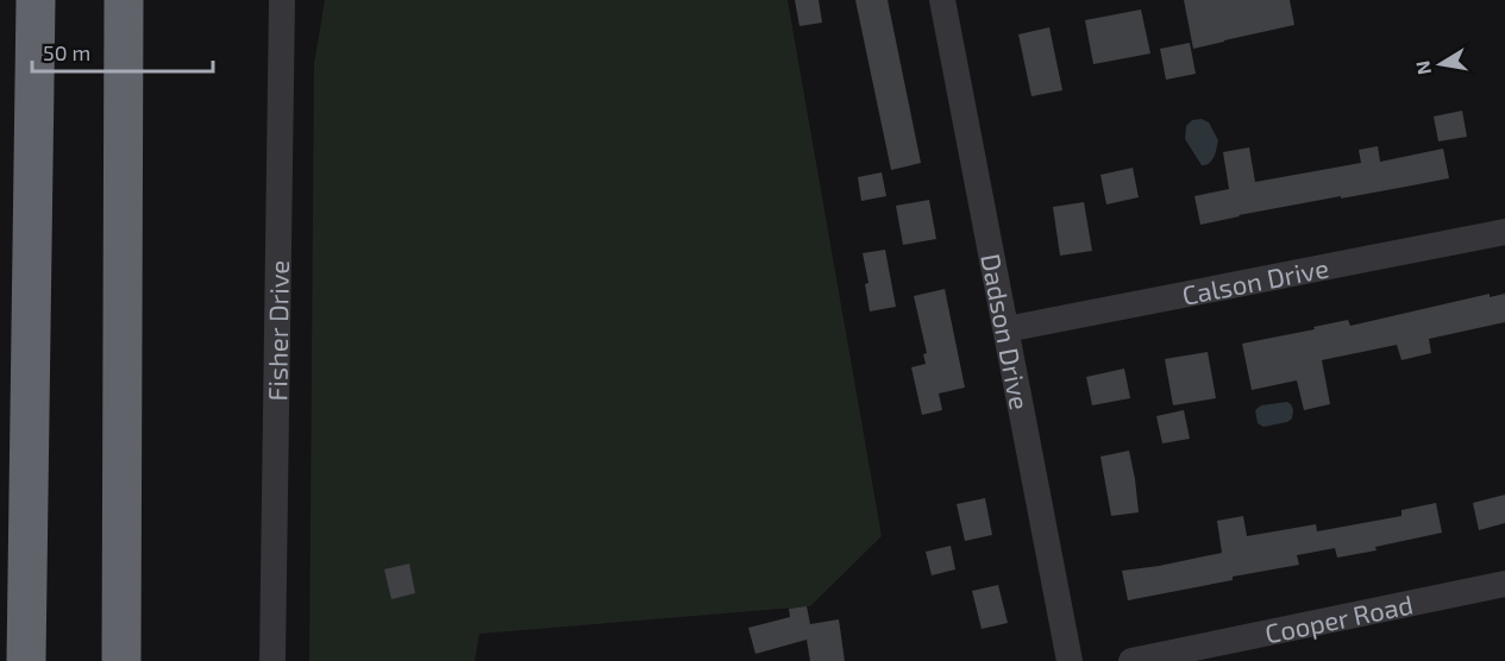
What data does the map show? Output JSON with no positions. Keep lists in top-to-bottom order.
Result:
{
  "streets": {
    "street": [
      "Calson Drive",
      "Fisher Drive",
      "Dadson Drive",
      "Cooper Road"
    ]
  },
  "crossings": [
    ["Calson Drive", "Dadson Drive"]
  ],
  "scale_bar": "50 m",
  "north": "left"
}
